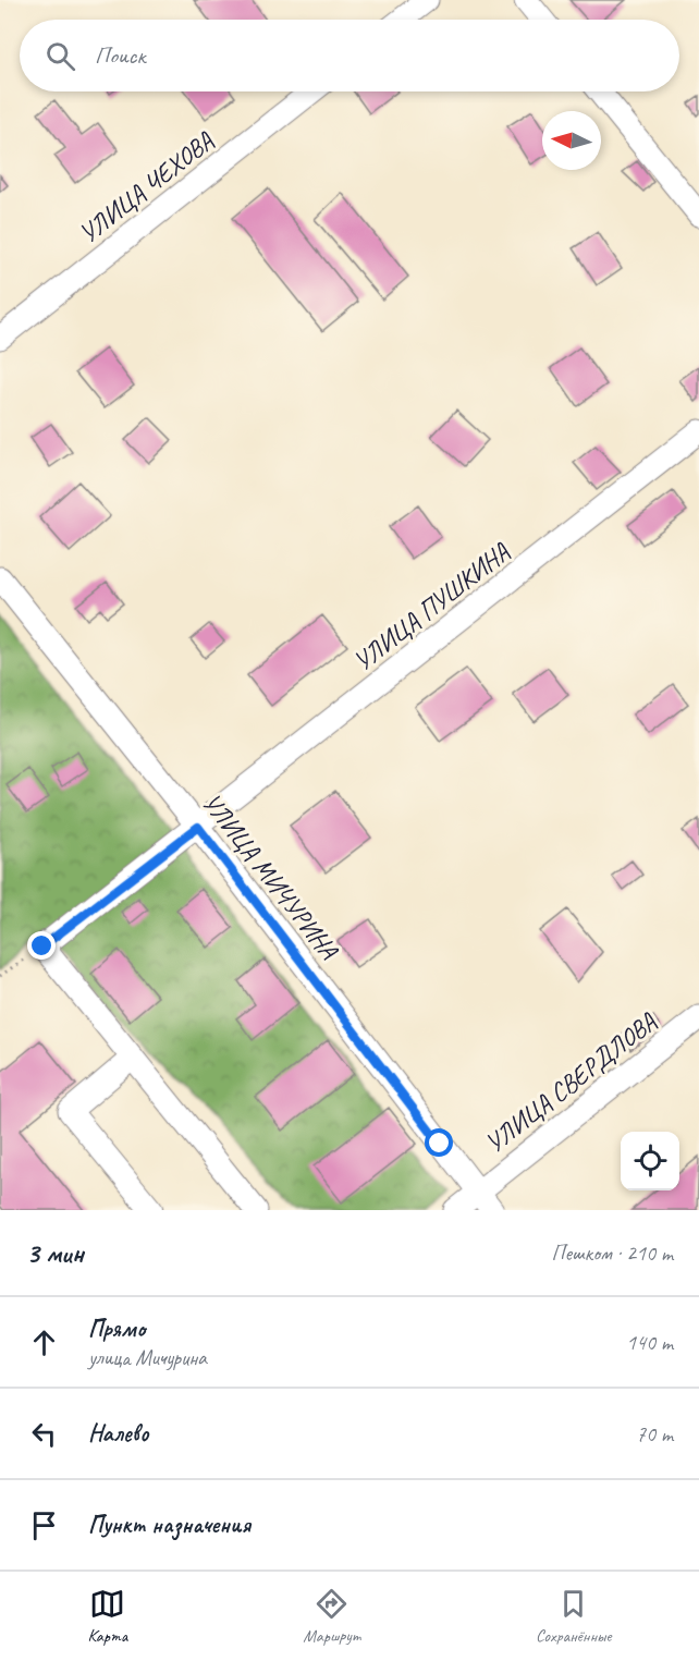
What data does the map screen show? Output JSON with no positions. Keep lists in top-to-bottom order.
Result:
{
  "streets": {
    "street": [
      "УЛИЦА ЧЕХОВА",
      "УЛИЦА ПУШКИНА",
      "УЛИЦА МИЧУРИНА",
      "УЛИЦА СВЕРДЛОВА"
    ]
  },
  "crossings": [
    ["УЛИЦА ПУШКИНА", "УЛИЦА МИЧУРИНА"],
    ["УЛИЦА МИЧУРИНА", "УЛИЦА СВЕРДЛОВА"]
  ],
  "north": "left",
  "page": {
    "search": "Поиск",
    "heading": ["3 мин", "Пешком · 210 m"],
    "list": [
      ["Прямо", "улица Мичурина", "140 m"],
      ["Налево", "70 m"],
      "Пункт назначения"
    ],
    "nav": ["Карта", "Маршрут", "Сохранённые"]
  }
}
